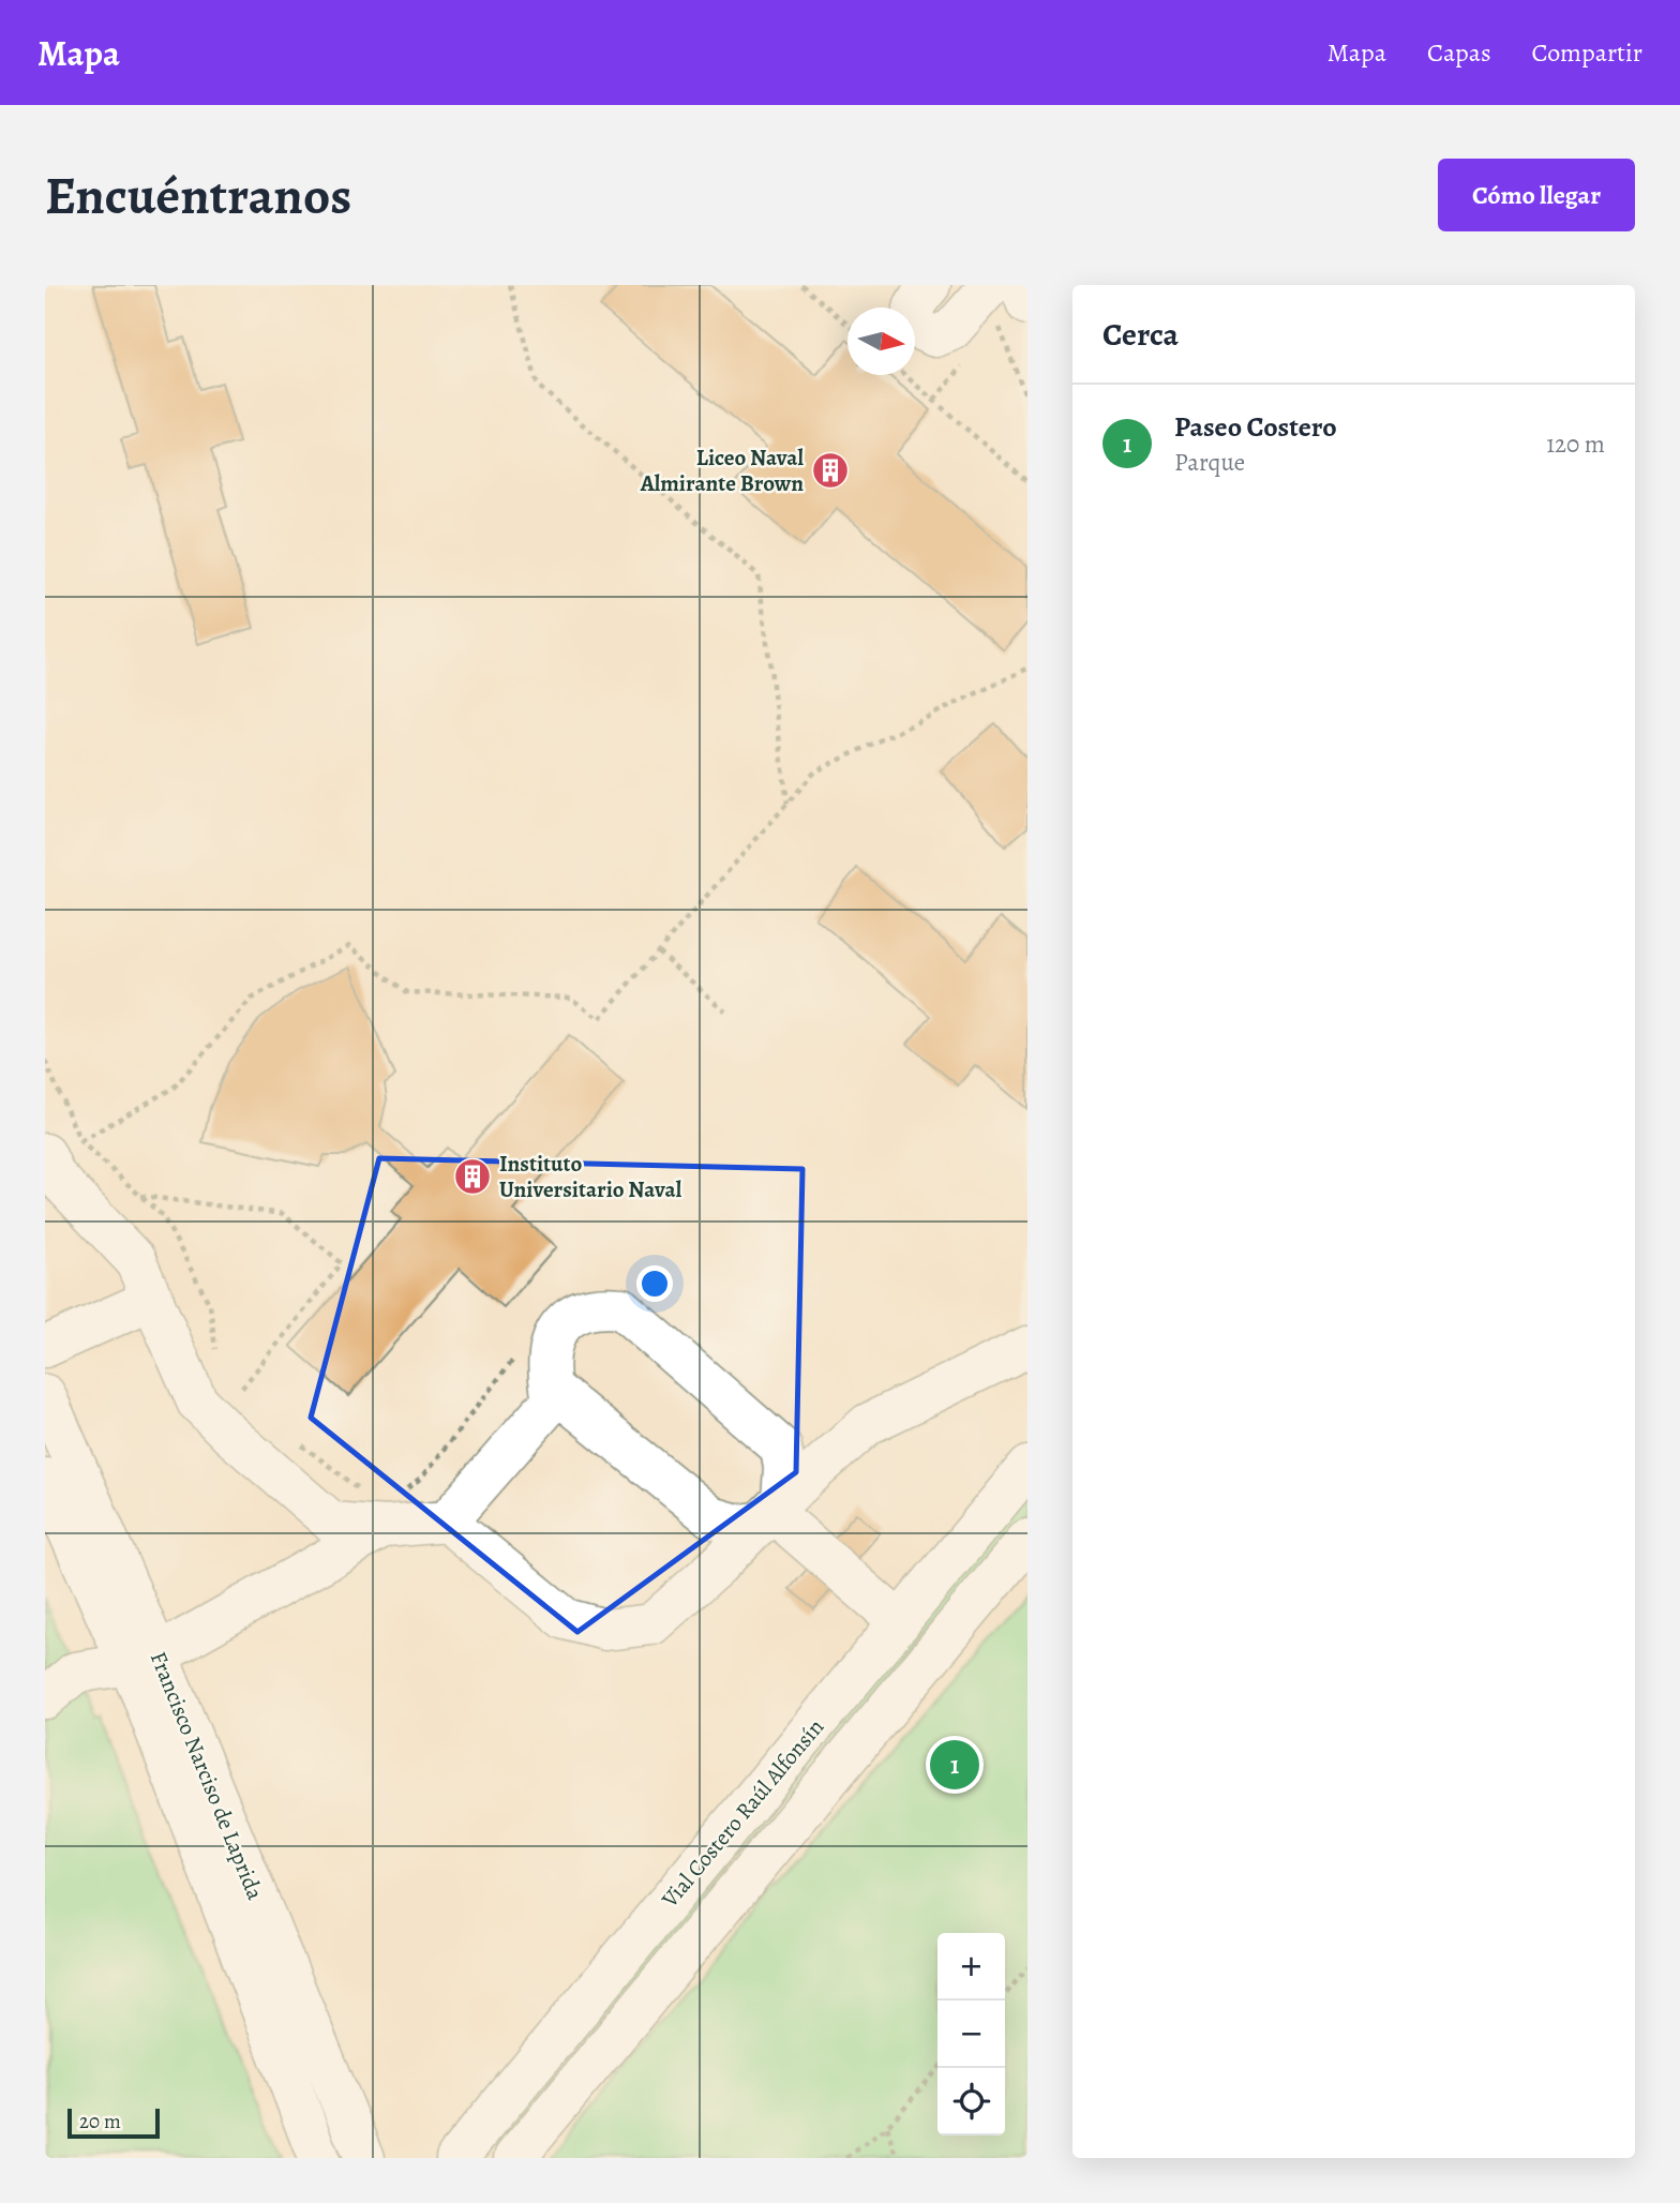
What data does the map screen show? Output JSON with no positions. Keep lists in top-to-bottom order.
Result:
{
  "streets": {
    "street": ["Francisco Narciso de Laprida", "Vial Costero Raúl Alfonsín"]
  },
  "places": {
    "building": ["Liceo Naval Almirante Brown", "Instituto Universitario Naval"]
  },
  "scale_bar": "20 m",
  "north": "right",
  "page": {
    "header": "Mapa",
    "nav": ["Mapa", "Capas", "Compartir"],
    "buttons": "Cómo llegar",
    "title": "Encuéntranos",
    "heading": "Cerca",
    "list": [
      {
        "mark": "1",
        "name": "Paseo Costero",
        "note": "Parque",
        "value": "120 m"
      }
    ],
    "pins": "1",
    "map_buttons": ["+", "−"],
    "scale": "20 m"
  }
}
